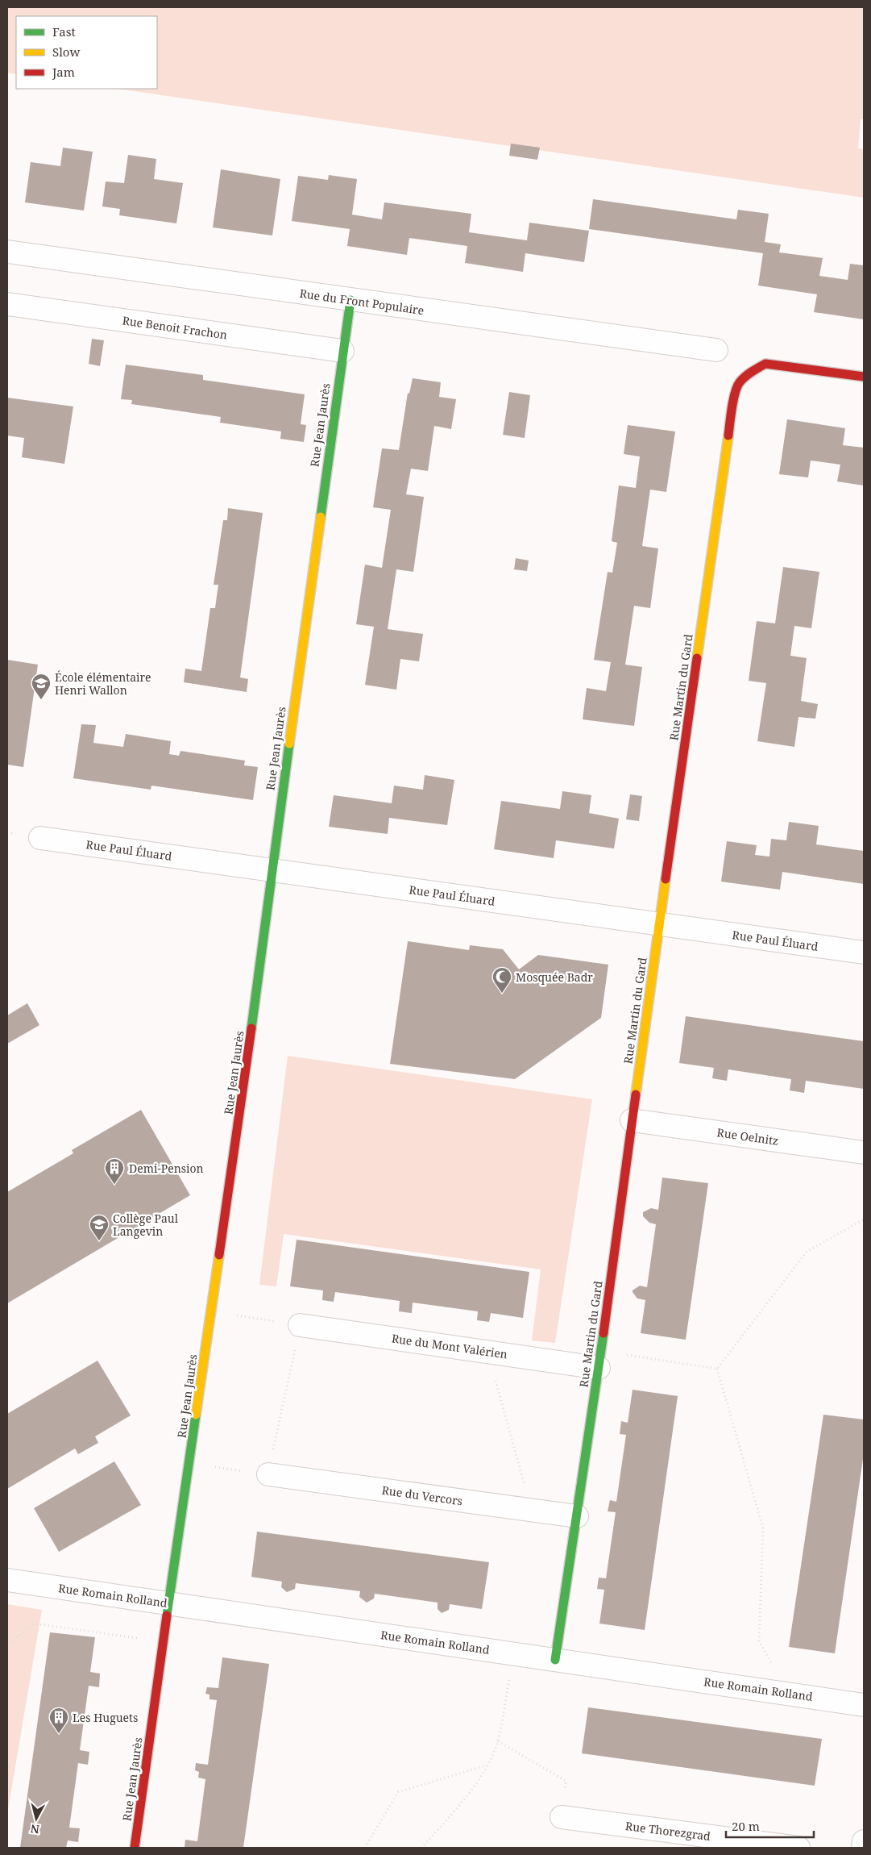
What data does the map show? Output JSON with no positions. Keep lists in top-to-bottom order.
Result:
{
  "streets": {
    "street": [
      "Rue du Front Populaire",
      "Rue Benoit Frachon",
      "Rue Jean Jaurès",
      "Rue Martin du Gard",
      "Rue Paul Éluard",
      "Rue Oelnitz",
      "Rue du Mont Valérien",
      "Rue du Vercors",
      "Rue Romain Rolland",
      "Rue Thorezgrad"
    ]
  },
  "crossings": [
    ["Rue du Front Populaire", "Rue Jean Jaurès"],
    ["Rue Benoit Frachon", "Rue Jean Jaurès"],
    ["Rue Jean Jaurès", "Rue Paul Éluard"],
    ["Rue Jean Jaurès", "Rue Romain Rolland"],
    ["Rue Martin du Gard", "Rue Paul Éluard"],
    ["Rue Martin du Gard", "Rue Oelnitz"],
    ["Rue Martin du Gard", "Rue du Mont Valérien"],
    ["Rue Martin du Gard", "Rue du Vercors"],
    ["Rue Martin du Gard", "Rue Romain Rolland"]
  ],
  "places": {
    "school or university": ["École élémentaire Henri Wallon", "Collège Paul Langevin"],
    "mosque": ["Mosquée Badr"],
    "building": ["Demi-Pension", "Les Huguets"]
  },
  "legend": ["Fast", "Slow", "Jam"],
  "scale_bar": "20 m",
  "north": "bottom"
}
